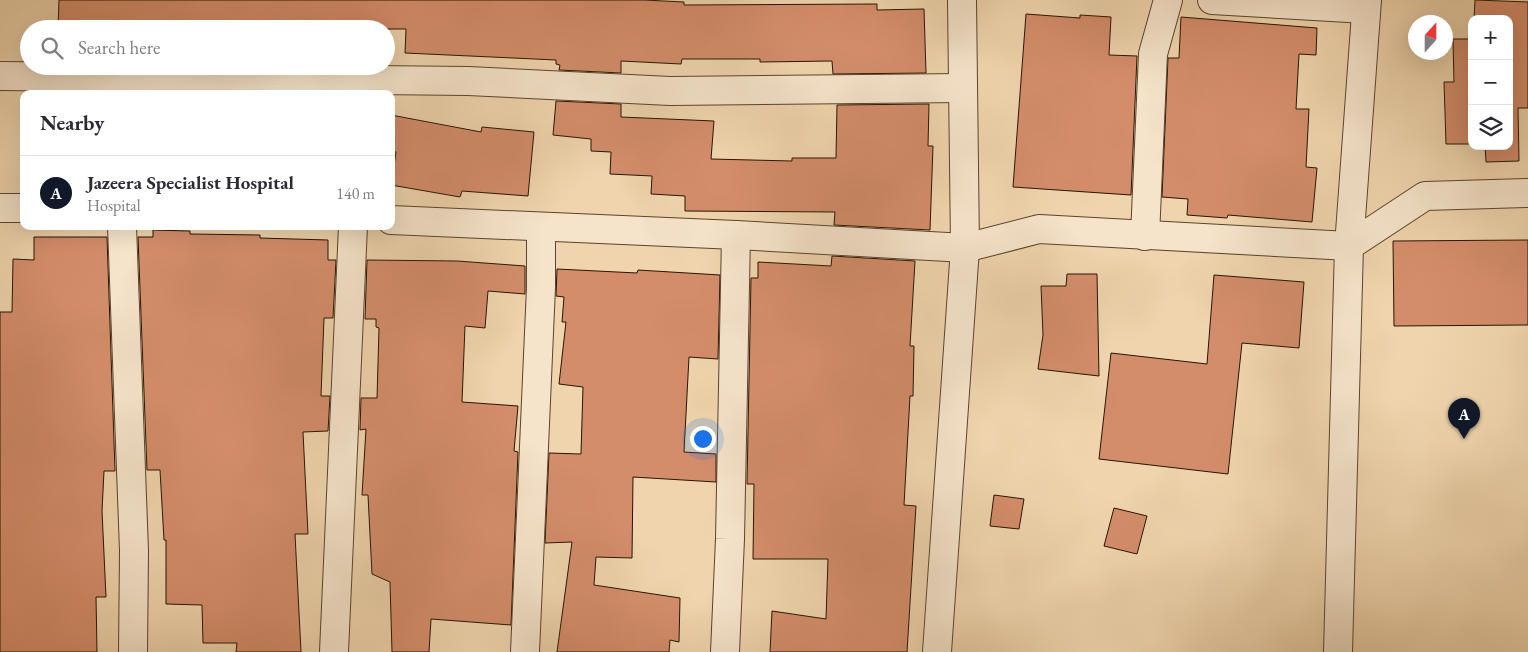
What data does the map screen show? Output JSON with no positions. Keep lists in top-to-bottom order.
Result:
{
  "north": "top",
  "page": {
    "map_buttons": ["+", "−"],
    "search": "Search here",
    "heading": "Nearby",
    "list": [
      {
        "mark": "A",
        "name": "Jazeera Specialist Hospital",
        "note": "Hospital",
        "value": "140 m"
      }
    ],
    "pins": "A"
  }
}
